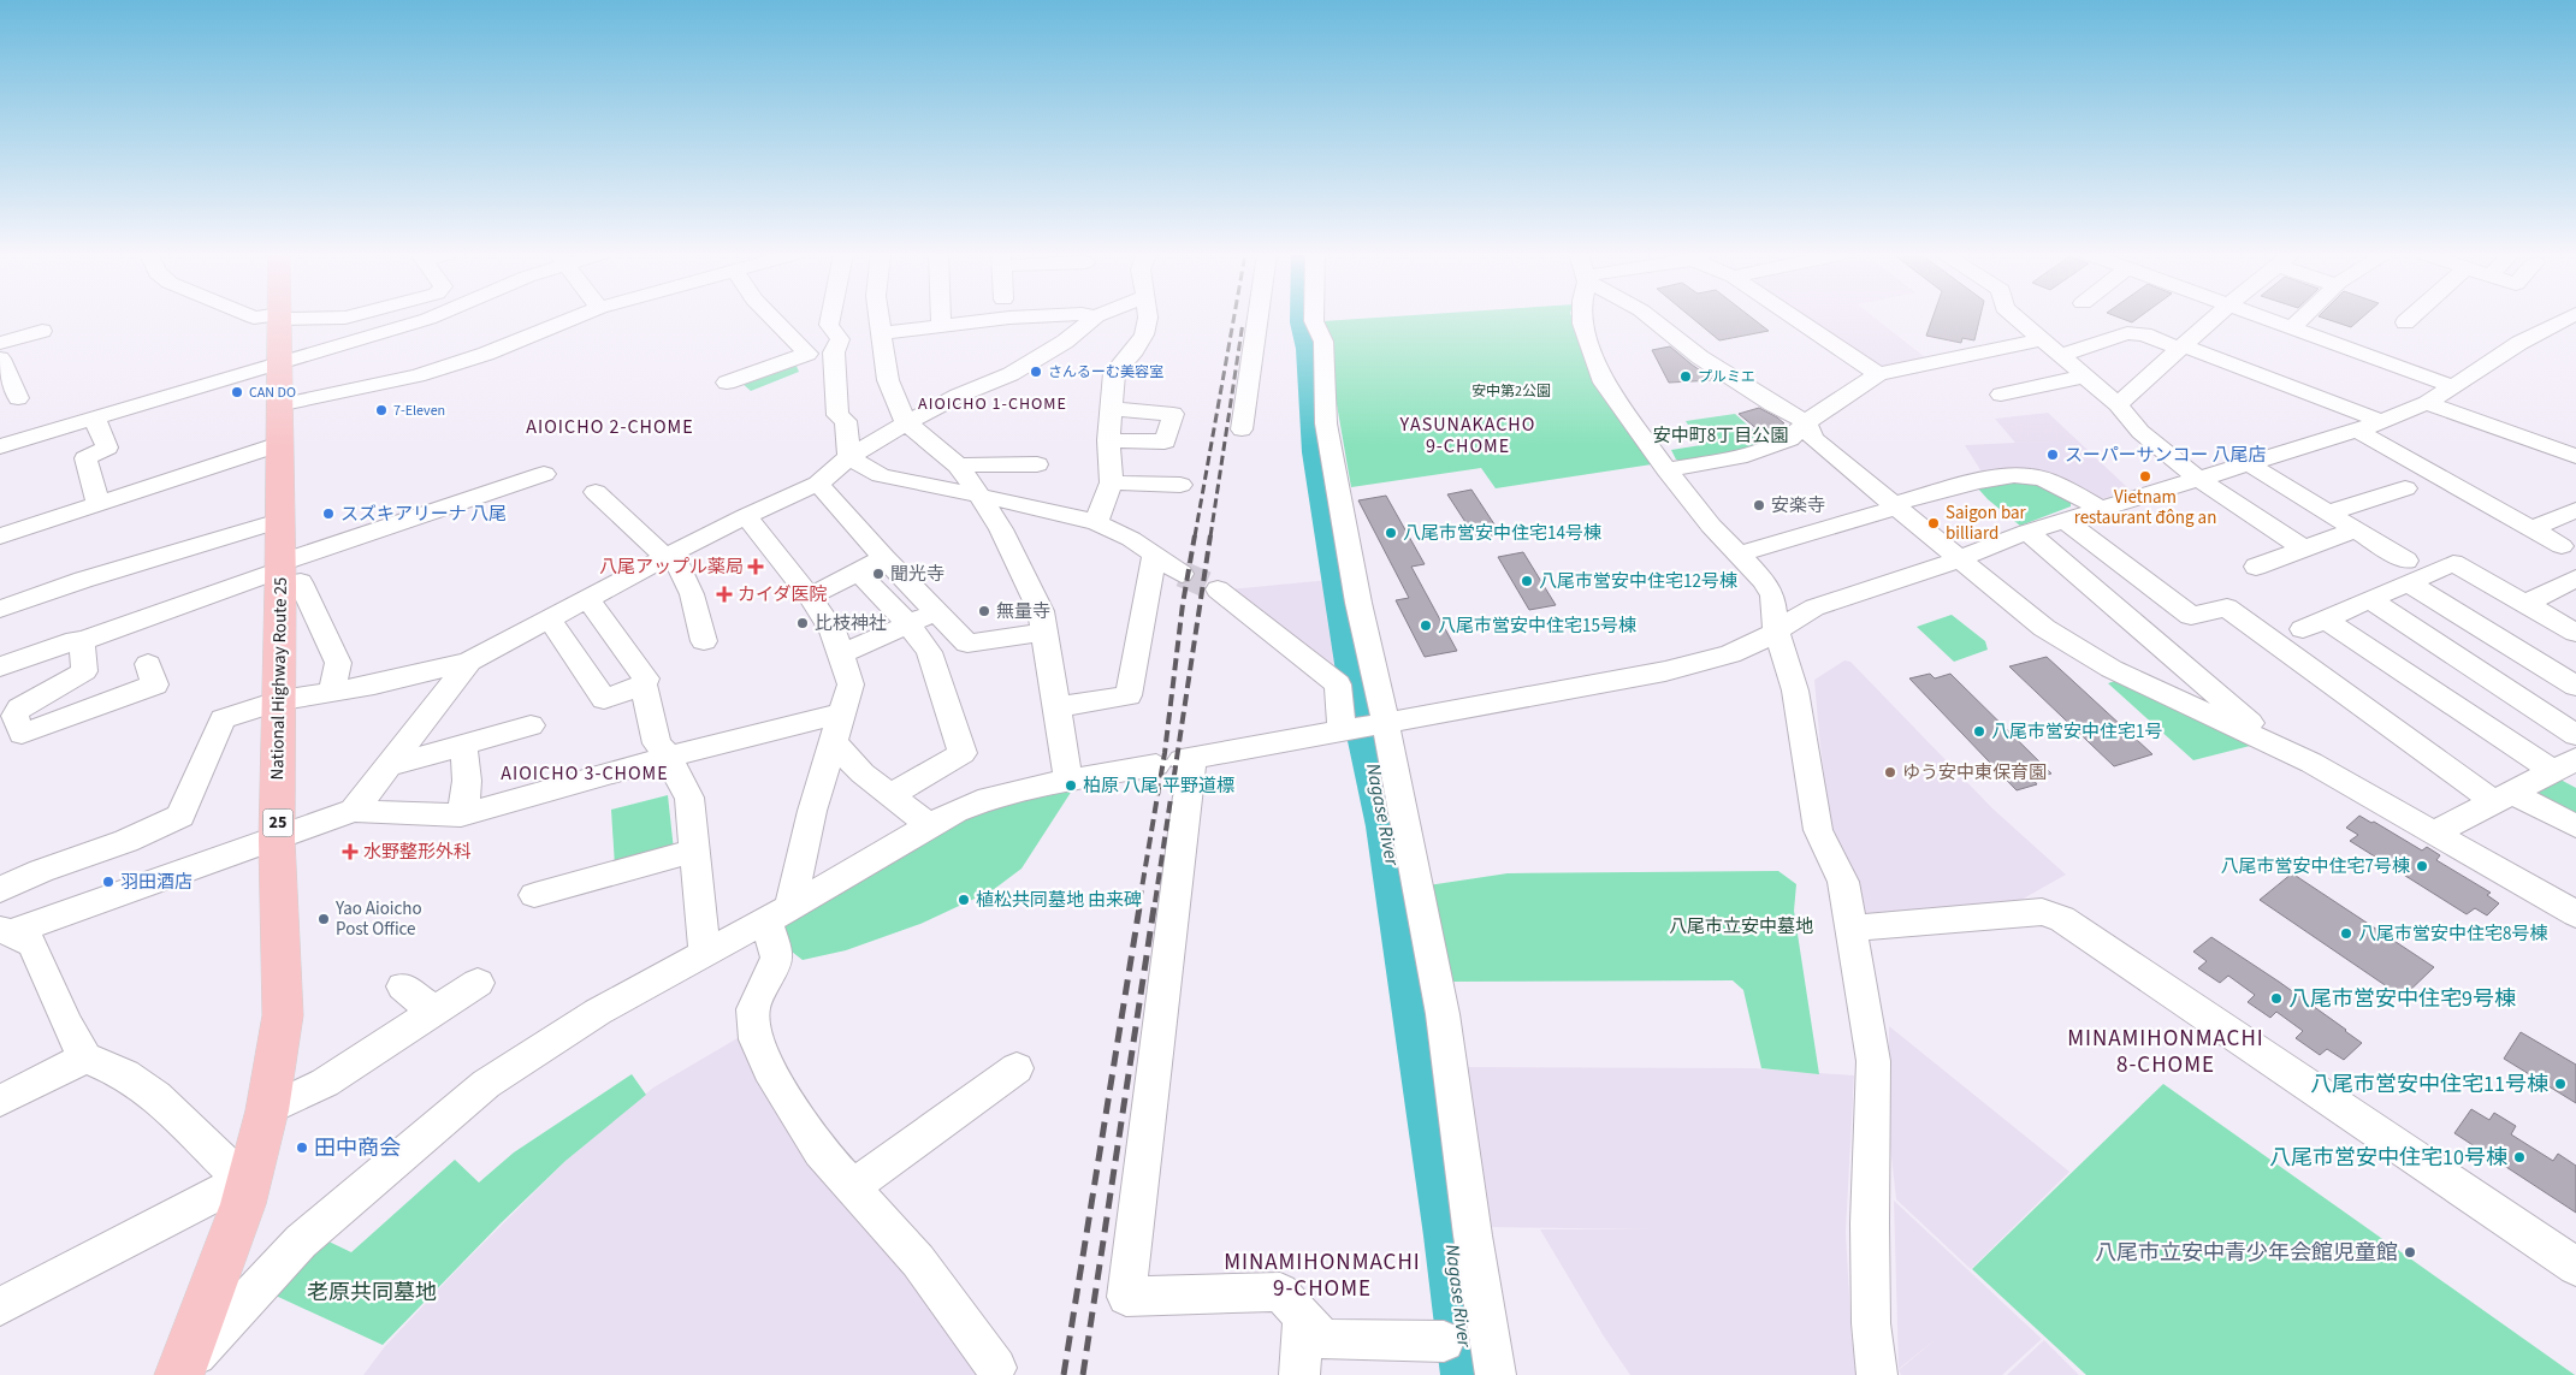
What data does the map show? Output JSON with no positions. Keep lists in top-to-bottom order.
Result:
{
  "streets": {
    "highway": ["National Highway Route 25", "25"]
  },
  "districts": [
    "AIOICHO 1-CHOME",
    "YASUNAKACHO 9-CHOME",
    "AIOICHO 2-CHOME",
    "AIOICHO 3-CHOME",
    "MINAMIHONMACHI 8-CHOME",
    "MINAMIHONMACHI 9-CHOME"
  ],
  "water": ["Nagase River"],
  "parks": [
    "安中第2公園",
    "安中町8丁目公園",
    "八尾市立安中墓地",
    "老原共同墓地"
  ],
  "places": {
    "other": [
      "さんるーむ美容室",
      "プルミエ",
      "CAN DO",
      "7-Eleven",
      "スーパーサンコー 八尾店",
      "Vietnam restaurant đông an",
      "安楽寺",
      "スズキアリーナ 八尾",
      "Saigon bar billiard",
      "八尾市営安中住宅14号棟",
      "聞光寺",
      "八尾市営安中住宅12号棟",
      "無量寺",
      "比枝神社",
      "八尾市営安中住宅15号棟",
      "八尾市営安中住宅1号",
      "ゆう安中東保育園",
      "柏原 八尾 平野道標",
      "八尾市営安中住宅7号棟",
      "羽田酒店",
      "植松共同墓地 由来碑",
      "Yao Aioicho Post Office",
      "八尾市営安中住宅8号棟",
      "八尾市営安中住宅9号棟",
      "八尾市営安中住宅11号棟",
      "田中商会",
      "八尾市営安中住宅10号棟",
      "八尾市立安中青少年会館児童館"
    ],
    "health": ["八尾アップル薬局", "カイダ医院", "水野整形外科"]
  }
}
